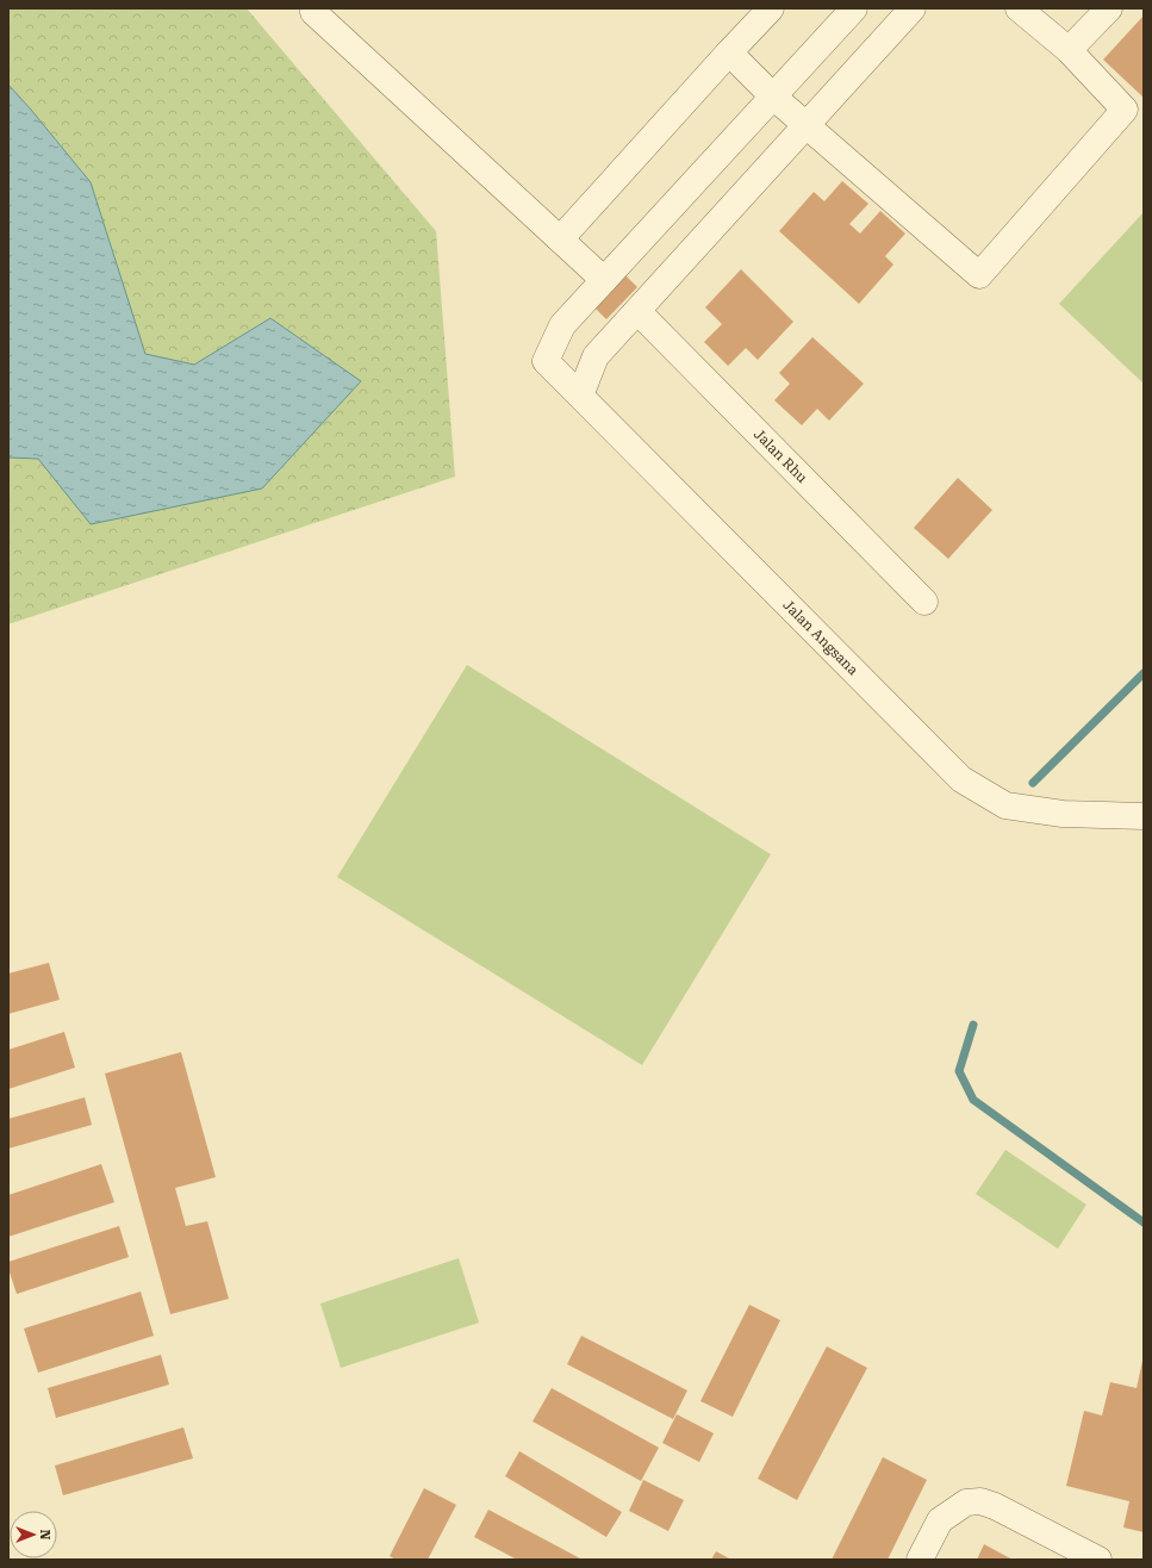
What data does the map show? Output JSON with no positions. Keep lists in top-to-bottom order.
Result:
{
  "streets": {
    "lane": ["Jalan Rhu", "Jalan Angsana"]
  },
  "north": "right"
}
